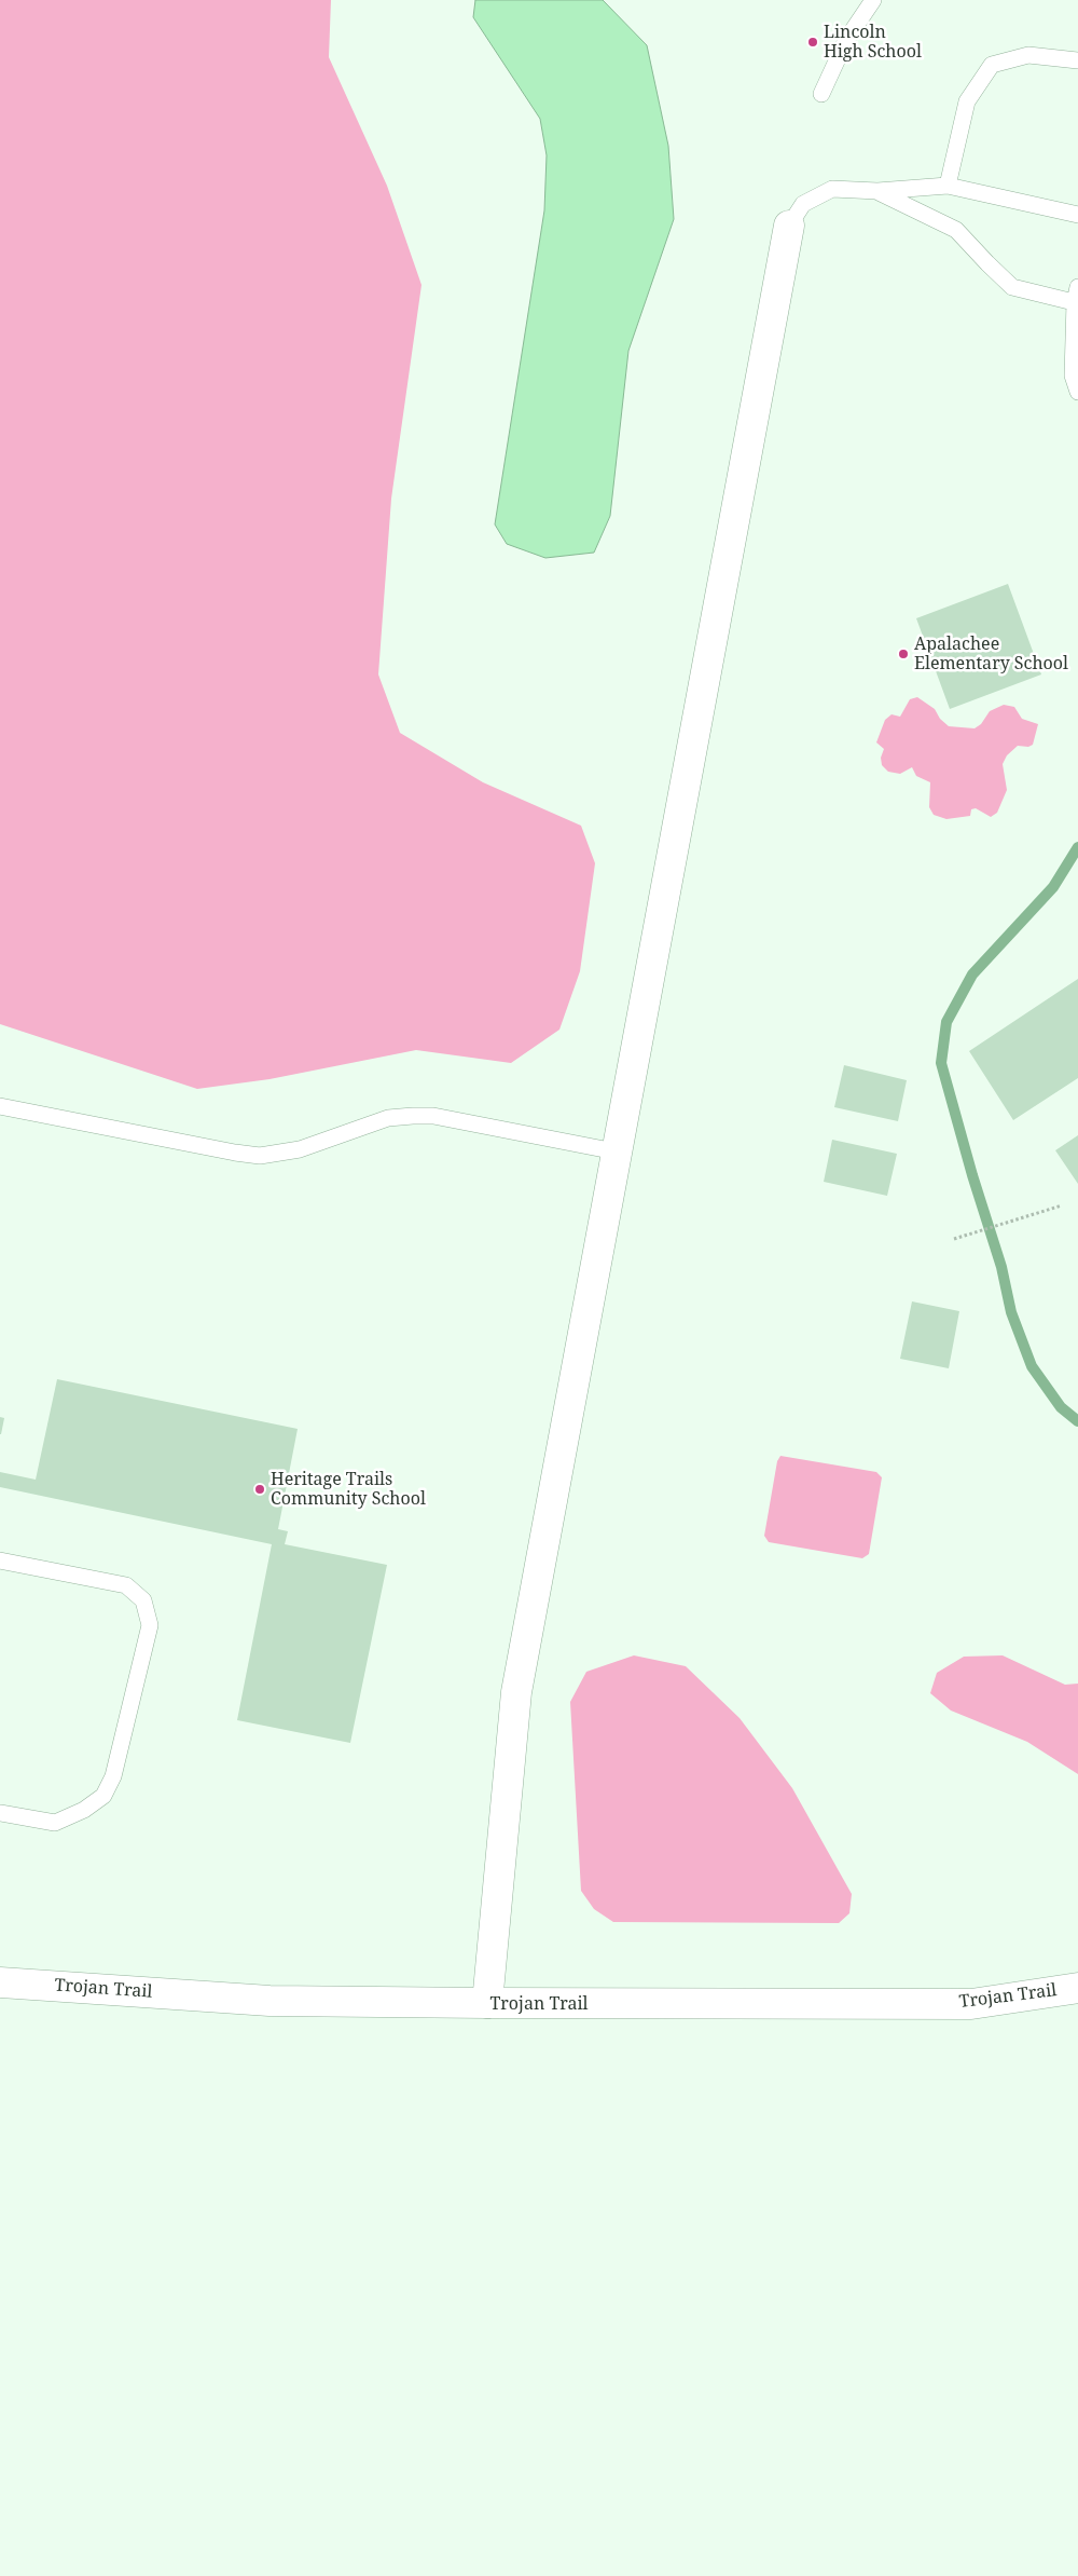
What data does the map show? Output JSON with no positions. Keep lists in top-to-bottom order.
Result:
{
  "streets": {
    "street": ["Trojan Trail"]
  },
  "places": ["Lincoln High School", "Apalachee Elementary School", "Heritage Trails Community School"]
}
